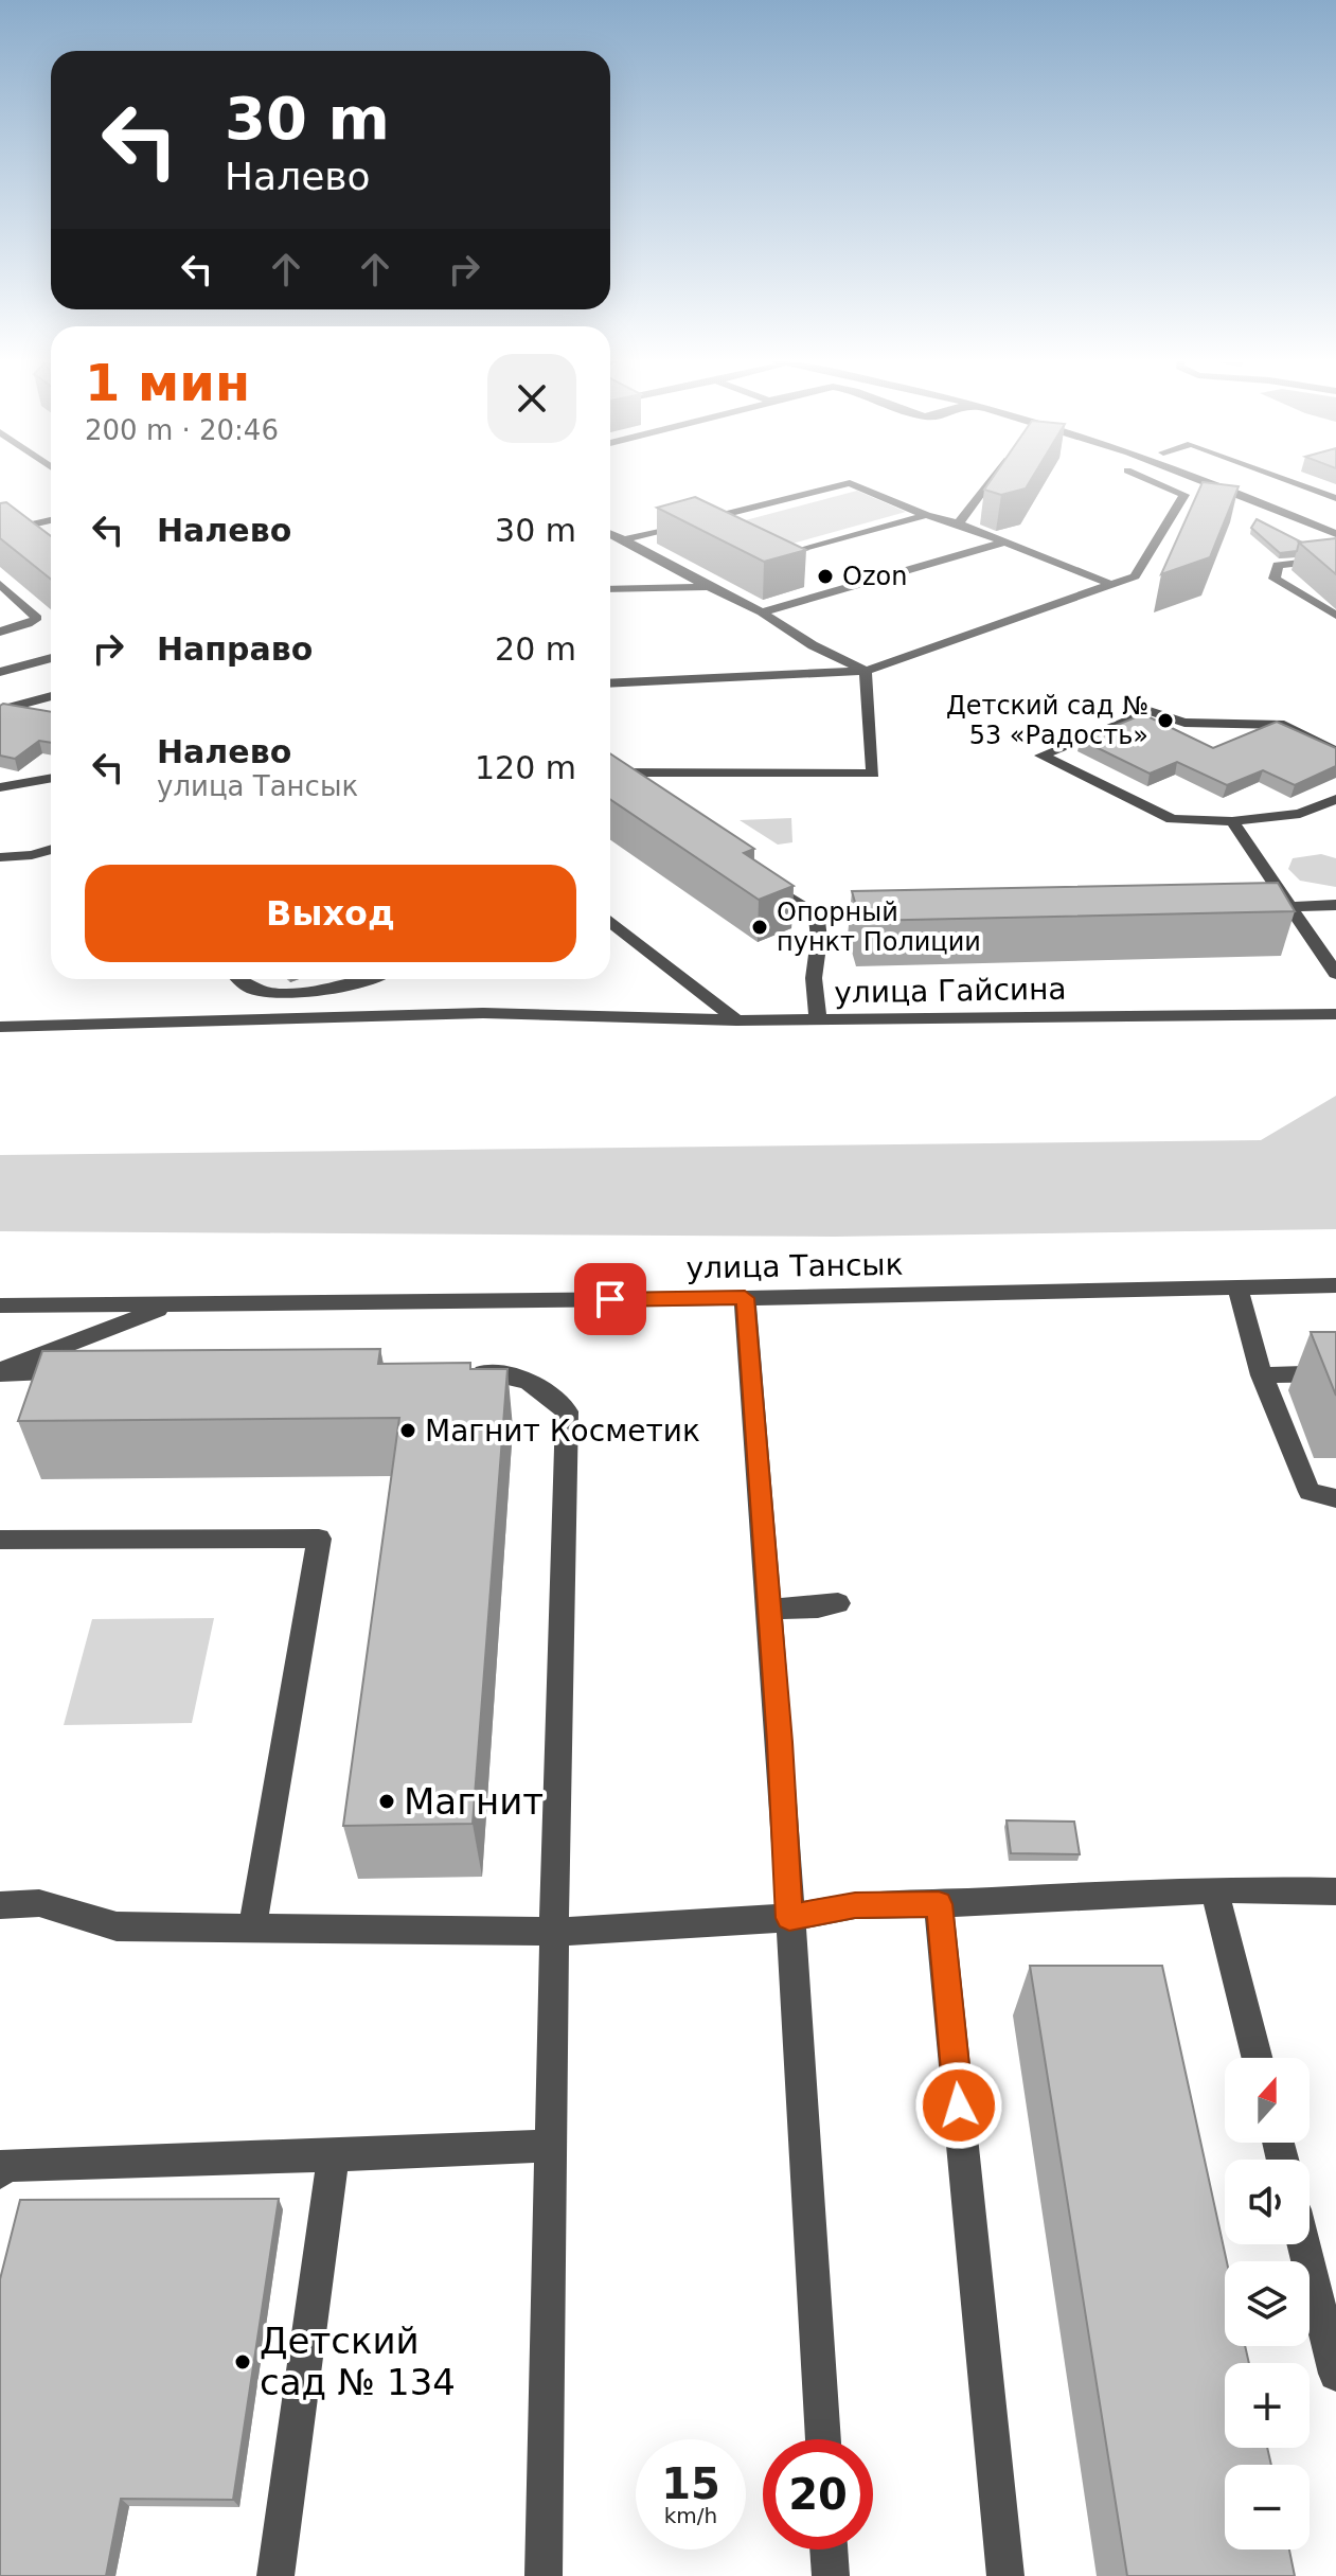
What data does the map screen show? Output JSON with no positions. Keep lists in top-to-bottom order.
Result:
{
  "streets": {
    "street": ["улица Гайсина", "улица Тансык"]
  },
  "places": [
    "Ozon",
    "Детский сад № 53 «Радость»",
    "Опорный пункт Полиции",
    "Магнит Косметик",
    "Магнит",
    "Детский сад № 134"
  ],
  "north": "top",
  "page": {
    "turn": ["30 m", "Налево"],
    "heading": ["1 мин", "200 m · 20:46"],
    "list": [
      {
        "name": "Налево",
        "value": "30 m"
      },
      {
        "name": "Направо",
        "value": "20 m"
      },
      {
        "name": "Налево",
        "note": "улица Тансык",
        "value": "120 m"
      }
    ],
    "buttons": "Выход",
    "map_buttons": ["+", "−"],
    "speed": "15 km/h",
    "limit": "20"
  }
}
